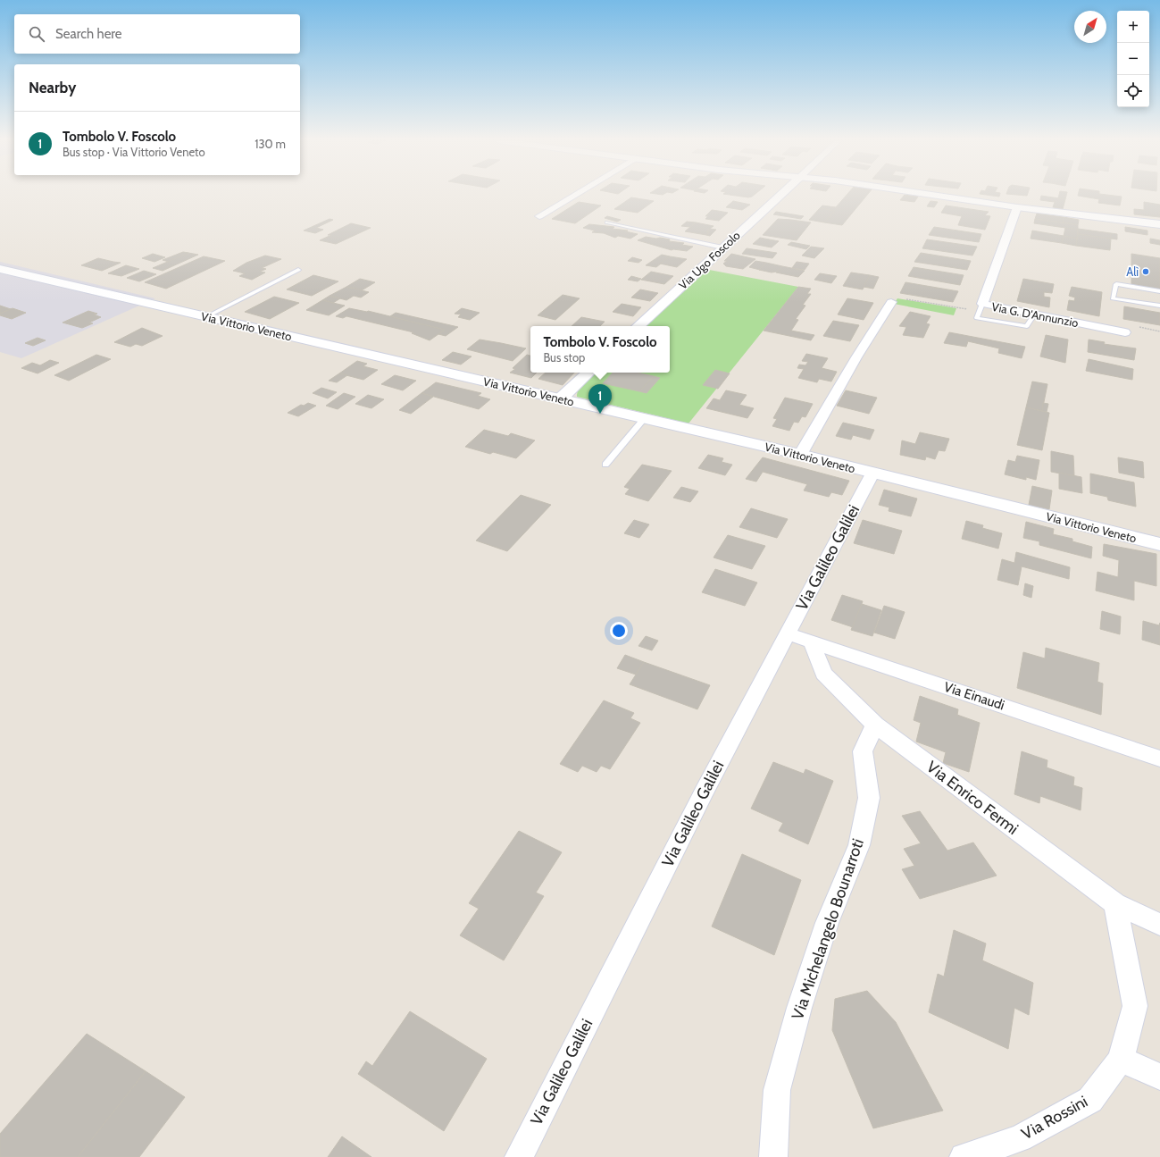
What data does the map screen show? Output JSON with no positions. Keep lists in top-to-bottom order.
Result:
{
  "streets": {
    "main road": ["Via Ugo Foscolo", "Via Vittorio Veneto"],
    "street": [
      "Via G. D'Annunzio",
      "Via Galileo Galilei",
      "Via Einaudi",
      "Via Enrico Fermi",
      "Via Michelangelo Bounarroti",
      "Via Rossini"
    ]
  },
  "crossings": [
    ["Via Vittorio Veneto", "Via Galileo Galilei"],
    ["Via Galileo Galilei", "Via Einaudi"],
    ["Via Einaudi", "Via Enrico Fermi"],
    ["Via Enrico Fermi", "Via Michelangelo Bounarroti"],
    ["Via Enrico Fermi", "Via Rossini"]
  ],
  "places": ["Alì"],
  "north": "top right",
  "page": {
    "map_buttons": ["+", "−"],
    "search": "Search here",
    "heading": "Nearby",
    "list": [
      {
        "mark": "1",
        "name": "Tombolo V. Foscolo",
        "note": "Bus stop · Via Vittorio Veneto",
        "value": "130 m"
      }
    ],
    "popup": ["Tombolo V. Foscolo", "Bus stop"],
    "pins": "1"
  }
}
